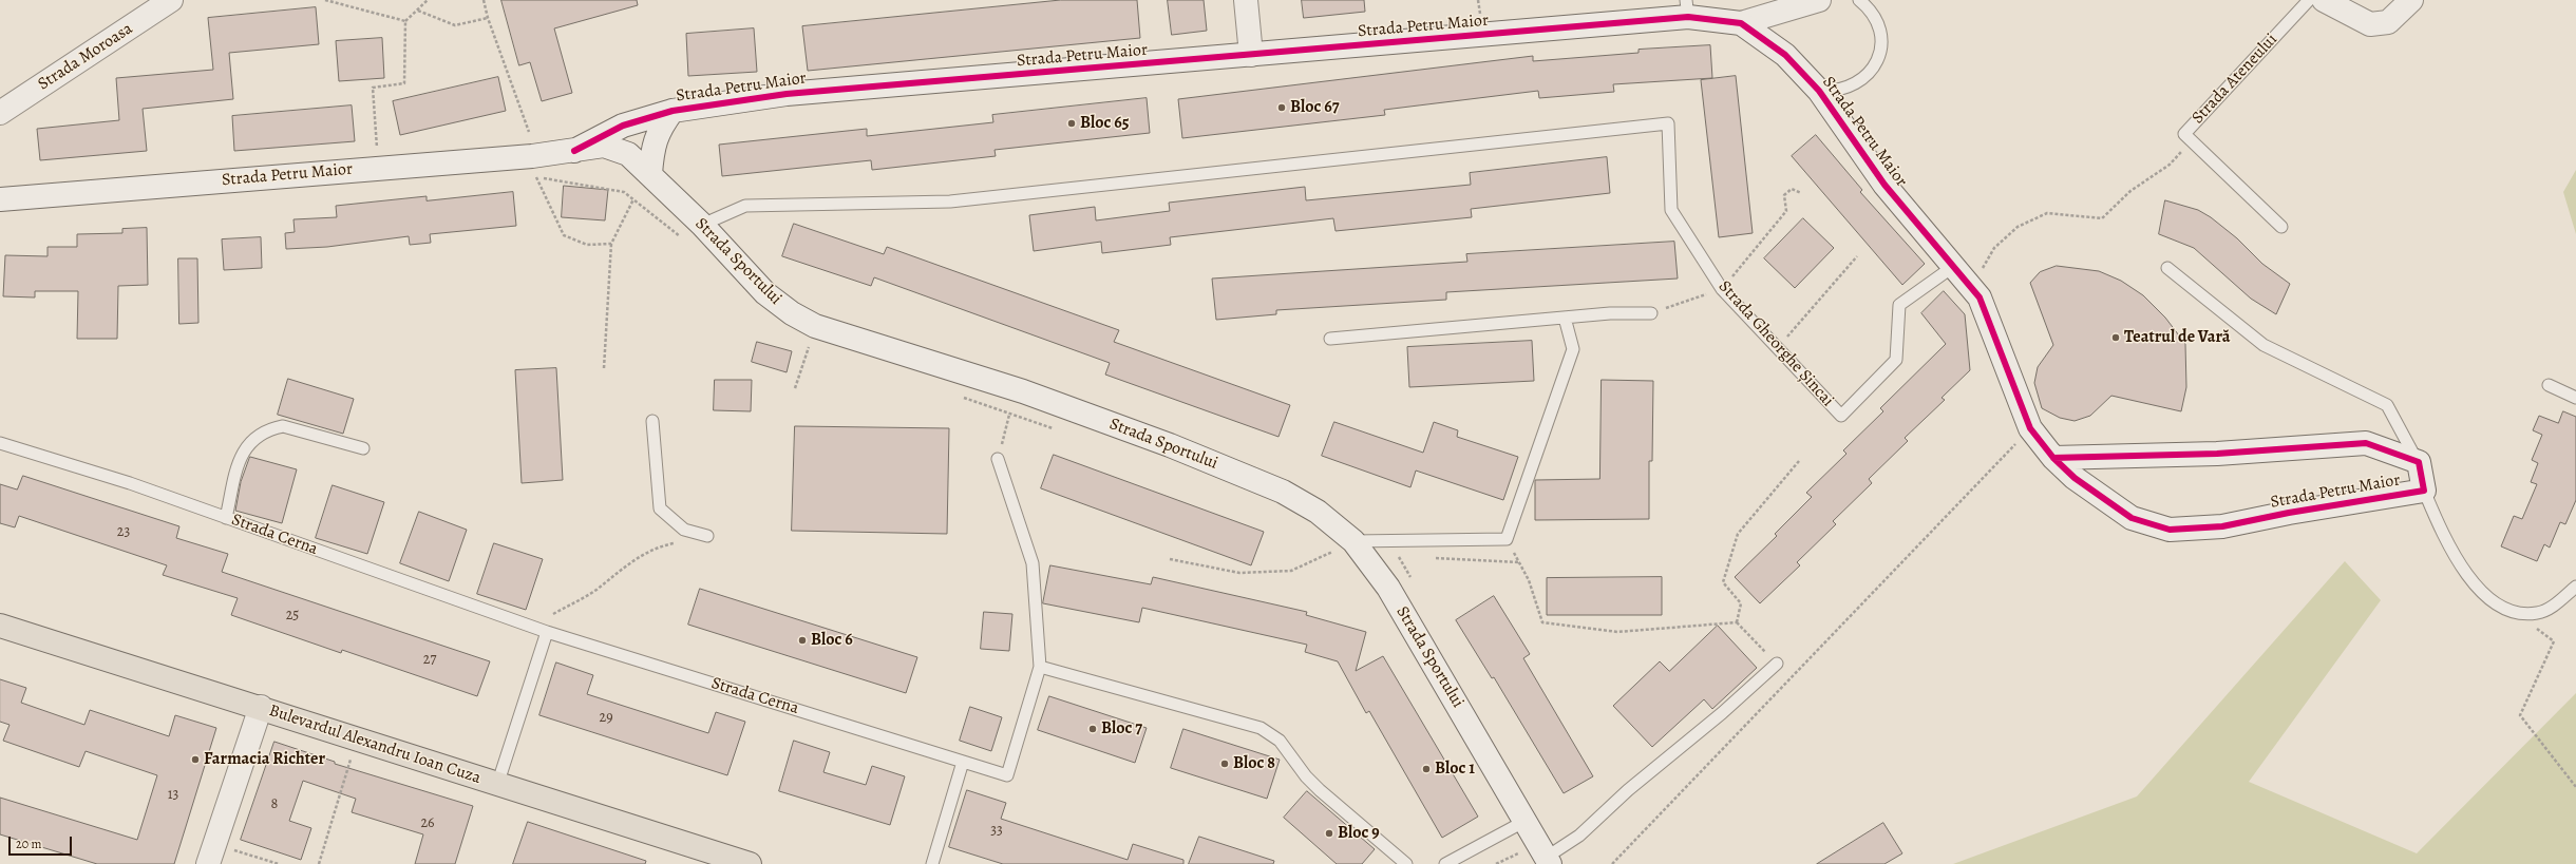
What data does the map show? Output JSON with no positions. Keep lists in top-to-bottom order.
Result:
{
  "streets": {
    "main road": ["Bulevardul Alexandru Ioan Cuza"],
    "street": ["Strada Petru Maior", "Strada Moroasa", "Strada Sportului"],
    "lane": ["Strada Ateneului", "Strada Gheorghe Șincai", "Strada Cerna"]
  },
  "crossings": [
    ["Strada Petru Maior", "Strada Sportului"],
    ["Strada Petru Maior", "Strada Gheorghe Șincai"],
    ["Strada Sportului", "Strada Gheorghe Șincai"]
  ],
  "places": [
    "Bloc 67",
    "Bloc 65",
    "Teatrul de Vară",
    "Bloc 6",
    "Bloc 7",
    "Farmacia Richter",
    "Bloc 8",
    "Bloc 1",
    "Bloc 9"
  ],
  "house_numbers": [
    "23",
    "25",
    "27",
    "29",
    "13",
    "8",
    "26",
    "33"
  ],
  "scale_bar": "20 m"
}
